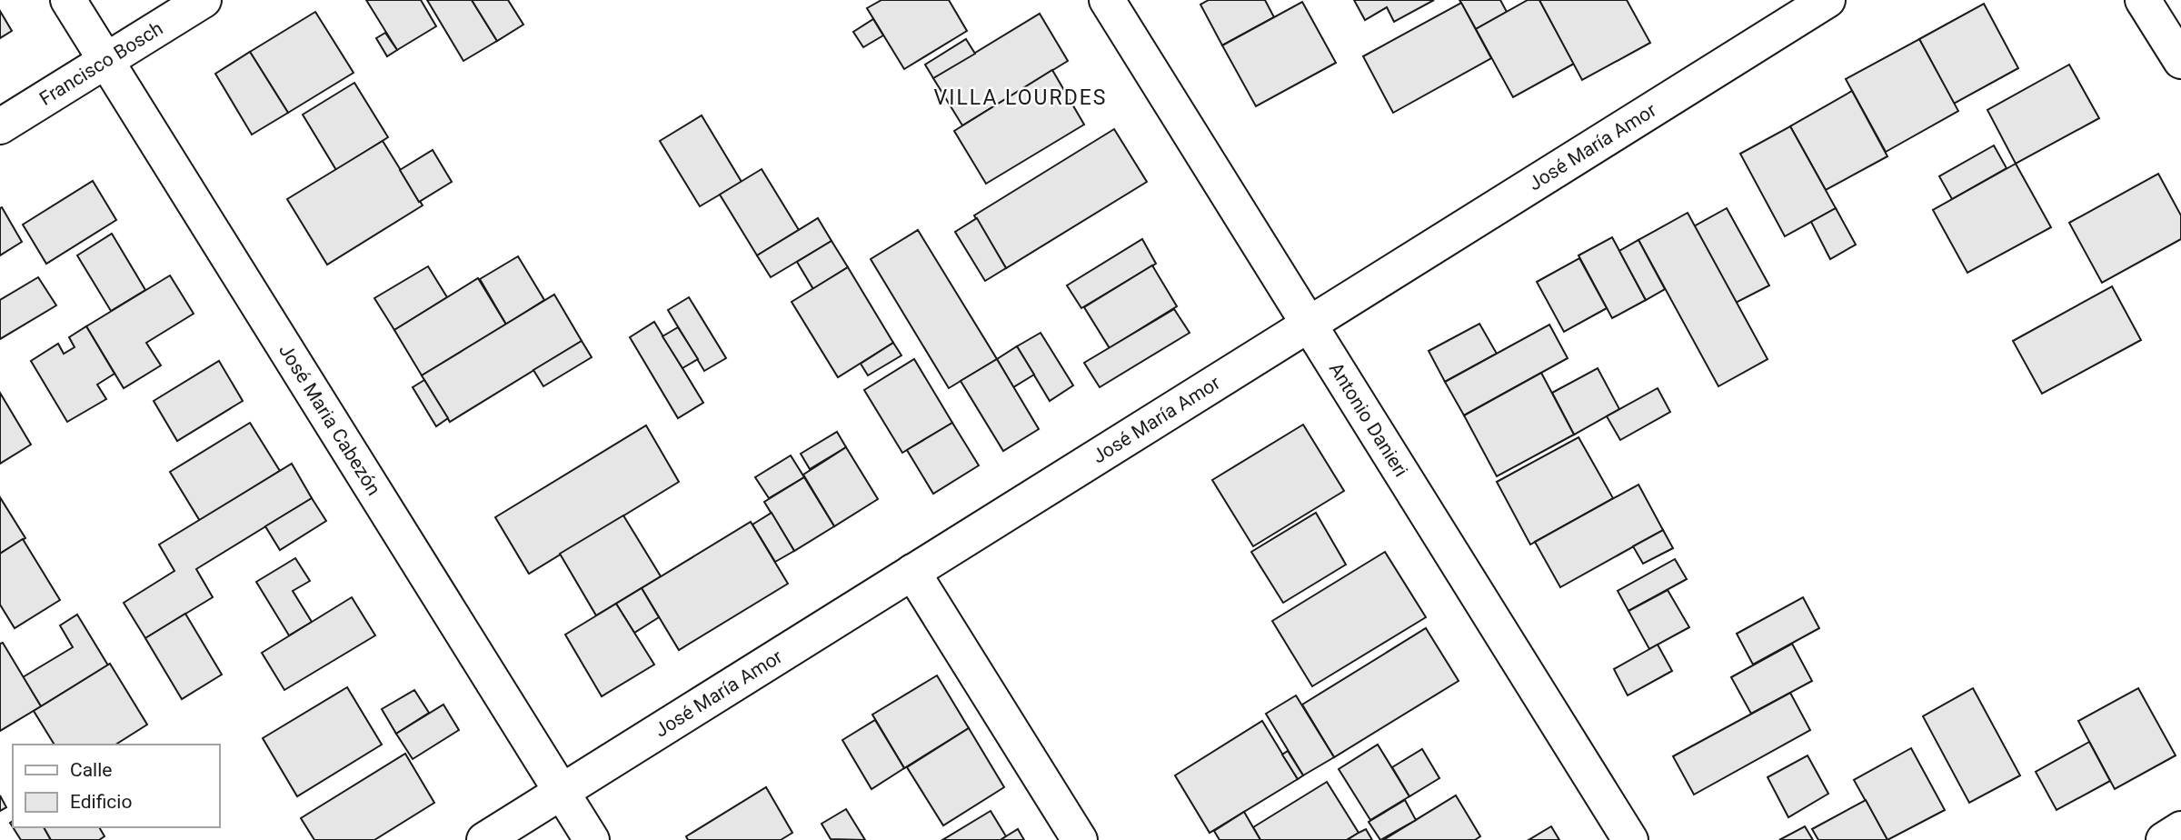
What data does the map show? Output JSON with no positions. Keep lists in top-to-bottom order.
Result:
{
  "streets": {
    "street": [
      "Francisco Bosch",
      "José María Amor",
      "José Maria Cabezón",
      "Antonio Danieri"
    ]
  },
  "crossings": [
    ["Francisco Bosch", "José Maria Cabezón"],
    ["José María Amor", "José Maria Cabezón"],
    ["José María Amor", "Antonio Danieri"]
  ],
  "districts": ["VILLA LOURDES"],
  "legend": ["Calle", "Edificio"]
}
